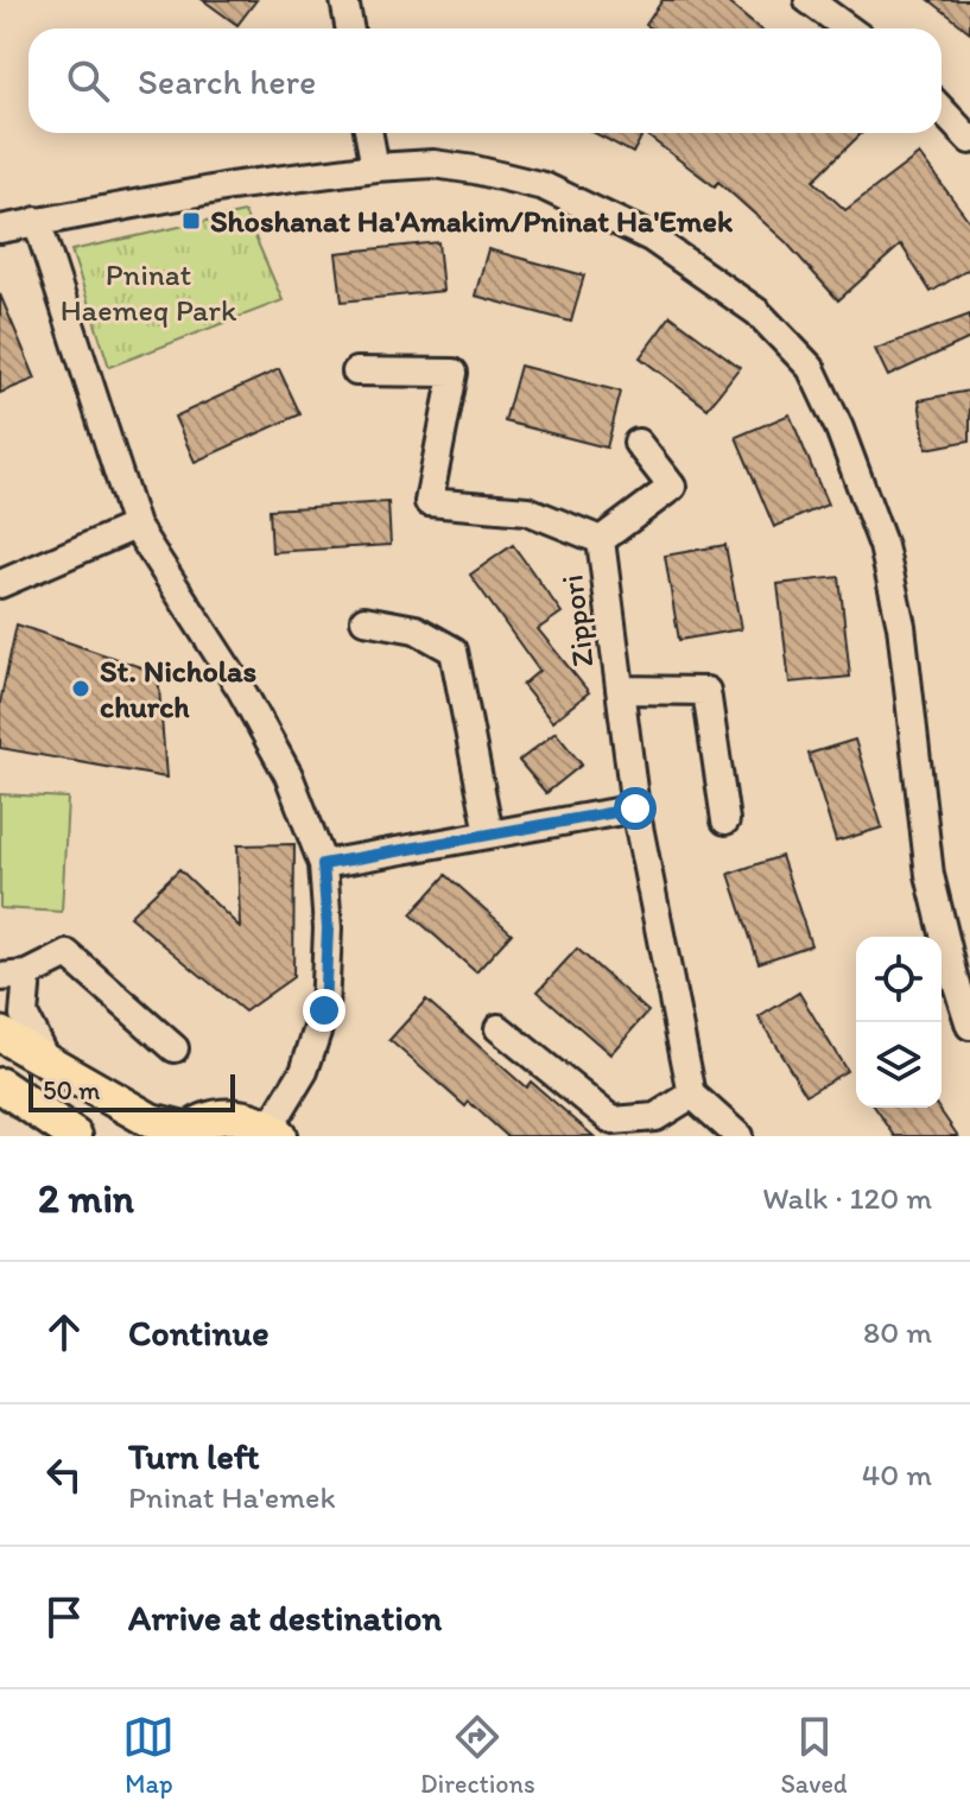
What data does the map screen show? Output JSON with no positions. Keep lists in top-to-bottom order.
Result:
{
  "streets": {
    "street": ["Zippori"]
  },
  "parks": ["Pninat Haemeq Park"],
  "places": {
    "transit": ["Shoshanat Ha'Amakim/Pninat Ha'Emek"],
    "other": ["St. Nicholas church"]
  },
  "scale_bar": "50 m",
  "page": {
    "search": "Search here",
    "scale": "50 m",
    "heading": ["2 min", "Walk · 120 m"],
    "list": [
      ["Continue", "80 m"],
      ["Turn left", "Pninat Ha'emek", "40 m"],
      "Arrive at destination"
    ],
    "nav": ["Map", "Directions", "Saved"]
  }
}
